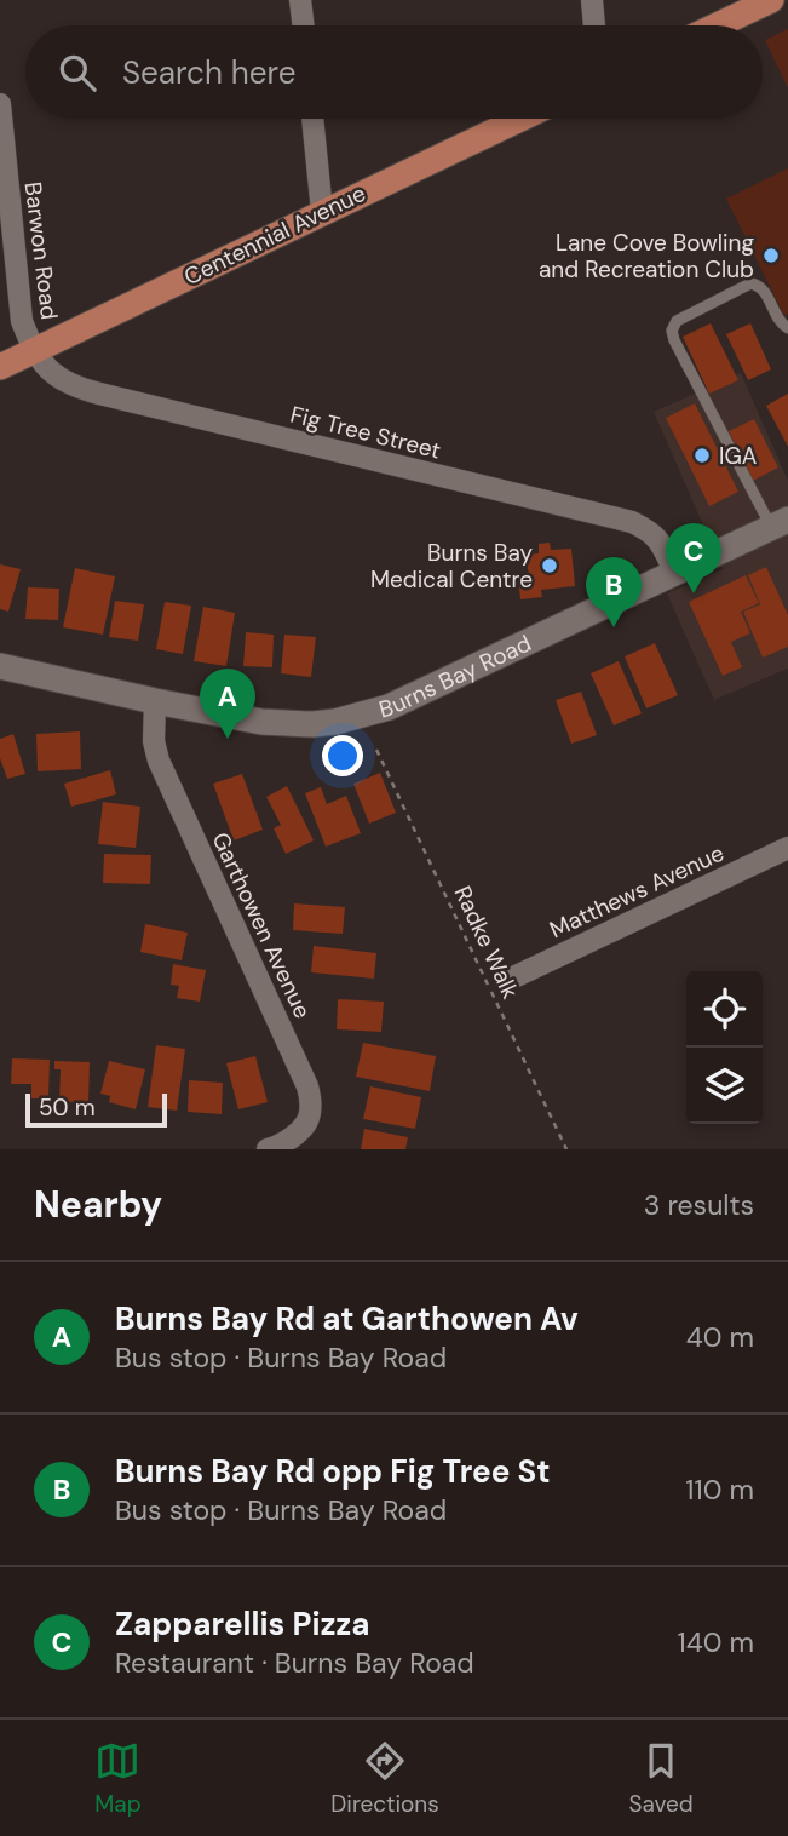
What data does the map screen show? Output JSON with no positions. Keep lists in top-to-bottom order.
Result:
{
  "streets": {
    "main road": ["Centennial Avenue"],
    "street": [
      "Barwon Road",
      "Fig Tree Street",
      "Burns Bay Road",
      "Matthews Avenue",
      "Garthowen Avenue"
    ],
    "path": ["Radke Walk"]
  },
  "crossings": [
    ["Centennial Avenue", "Barwon Road"],
    ["Centennial Avenue", "Fig Tree Street"],
    ["Barwon Road", "Fig Tree Street"],
    ["Fig Tree Street", "Burns Bay Road"],
    ["Burns Bay Road", "Garthowen Avenue"]
  ],
  "places": ["Lane Cove Bowling and Recreation Club", "IGA", "Burns Bay Medical Centre"],
  "scale_bar": "50 m",
  "page": {
    "search": "Search here",
    "pins": ["C", "B", "A"],
    "scale": "50 m",
    "heading": ["Nearby", "3 results"],
    "list": [
      {
        "mark": "A",
        "name": "Burns Bay Rd at Garthowen Av",
        "note": "Bus stop · Burns Bay Road",
        "value": "40 m"
      },
      {
        "mark": "B",
        "name": "Burns Bay Rd opp Fig Tree St",
        "note": "Bus stop · Burns Bay Road",
        "value": "110 m"
      },
      {
        "mark": "C",
        "name": "Zapparellis Pizza",
        "note": "Restaurant · Burns Bay Road",
        "value": "140 m"
      }
    ],
    "nav": ["Map", "Directions", "Saved"]
  }
}
